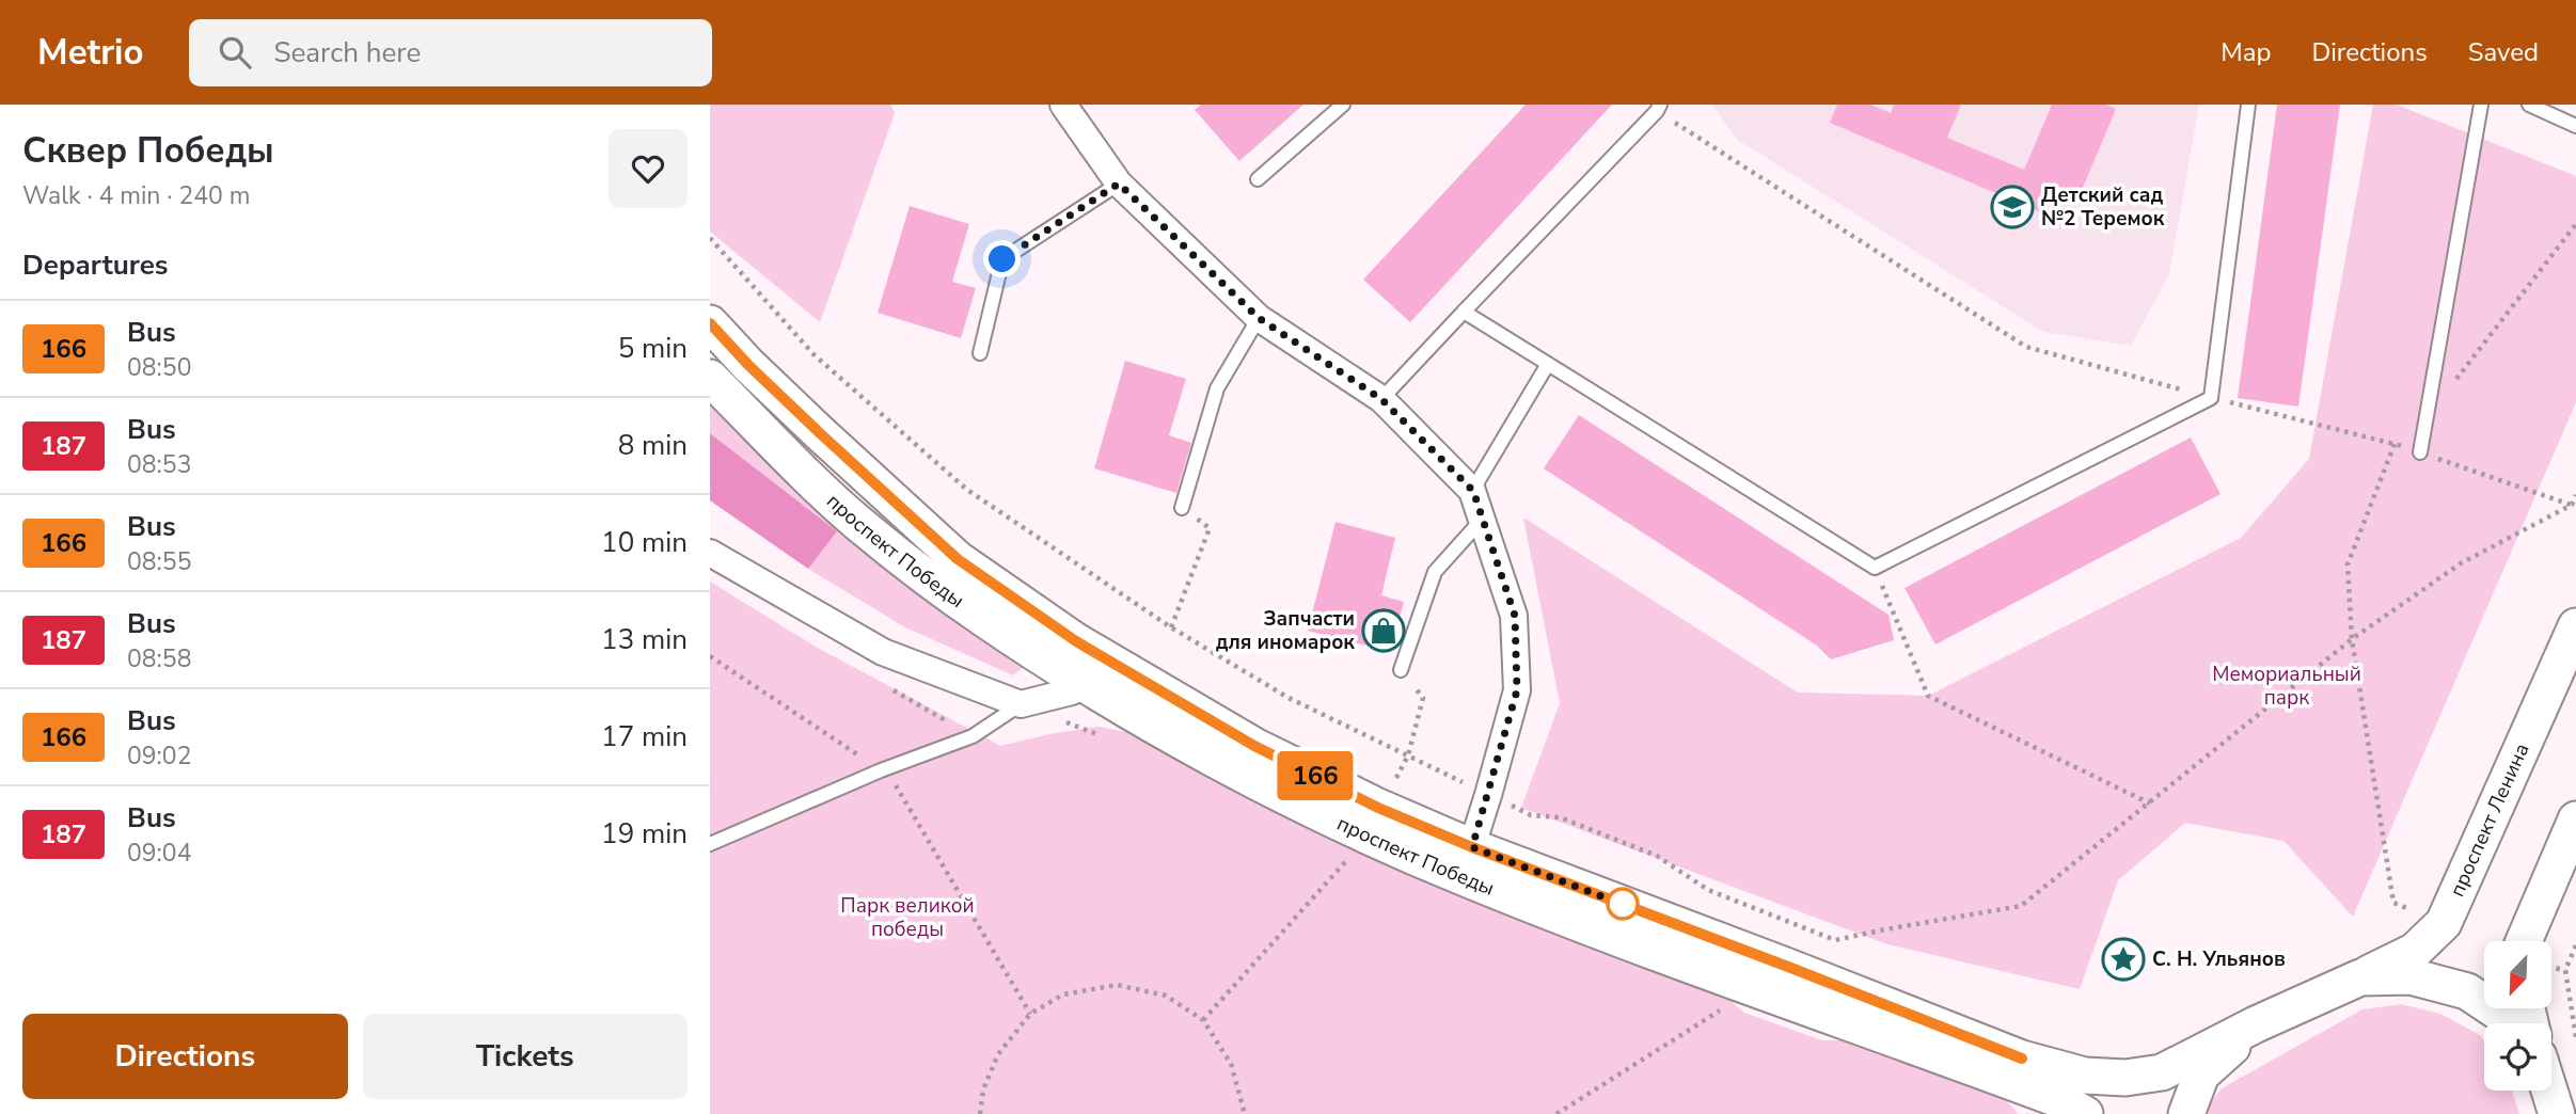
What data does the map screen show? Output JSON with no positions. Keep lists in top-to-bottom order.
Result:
{
  "streets": {
    "main road": ["проспект Победы", "проспект Ленина"]
  },
  "crossings": [
    ["проспект Победы", "проспект Ленина"]
  ],
  "parks": ["Мемориальный парк", "Парк великой победы"],
  "places": {
    "school or university": ["Детский сад №2 Теремок"],
    "shop": ["Запчасти для иномарок"],
    "place": ["С. Н. Ульянов"]
  },
  "lines": ["bus line 166"],
  "north": "bottom left",
  "page": {
    "header": "Metrio",
    "search": "Search here",
    "nav": ["Map", "Directions", "Saved"],
    "heading": [
      ["Сквер Победы", "Walk · 4 min · 240 m"],
      "Departures"
    ],
    "on_map": "166",
    "list": [
      {
        "mark": "166",
        "name": "Bus",
        "note": "08:50",
        "value": "5 min"
      },
      {
        "mark": "187",
        "name": "Bus",
        "note": "08:53",
        "value": "8 min"
      },
      {
        "mark": "166",
        "name": "Bus",
        "note": "08:55",
        "value": "10 min"
      },
      {
        "mark": "187",
        "name": "Bus",
        "note": "08:58",
        "value": "13 min"
      },
      {
        "mark": "166",
        "name": "Bus",
        "note": "09:02",
        "value": "17 min"
      },
      {
        "mark": "187",
        "name": "Bus",
        "note": "09:04",
        "value": "19 min"
      }
    ],
    "buttons": ["Directions", "Tickets"]
  }
}
